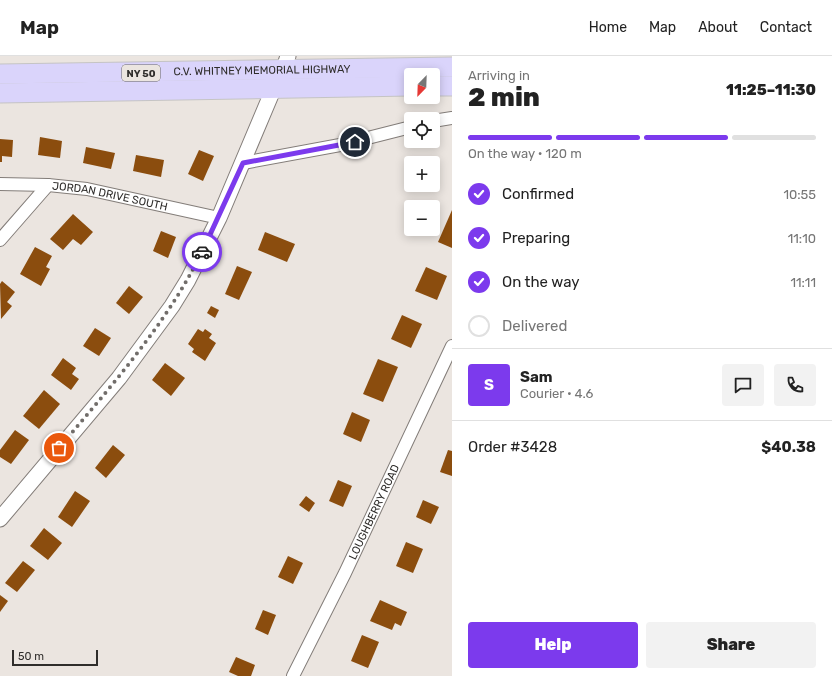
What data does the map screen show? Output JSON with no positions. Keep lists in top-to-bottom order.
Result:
{
  "streets": {
    "highway": ["C.V. WHITNEY MEMORIAL HIGHWAY", "NY 50"],
    "street": ["JORDAN DRIVE SOUTH", "LOUGHBERRY ROAD"]
  },
  "scale_bar": "50 m",
  "north": "bottom left",
  "page": {
    "header": "Map",
    "nav": [
      "Home",
      "Map",
      "About",
      "Contact"
    ],
    "heading": ["2 min", "Arriving in", "11:25–11:30"],
    "panel": [
      "Sam",
      "Courier · 4.6",
      "Order #3428",
      "$40.38"
    ],
    "map_buttons": ["+", "−"],
    "bar": "On the way · 120 m",
    "list": [
      ["Confirmed", "10:55"],
      ["Preparing", "11:10"],
      ["On the way", "11:11"],
      "Delivered"
    ],
    "round": "S",
    "buttons": ["Help", "Share"],
    "scale": "50 m"
  }
}
